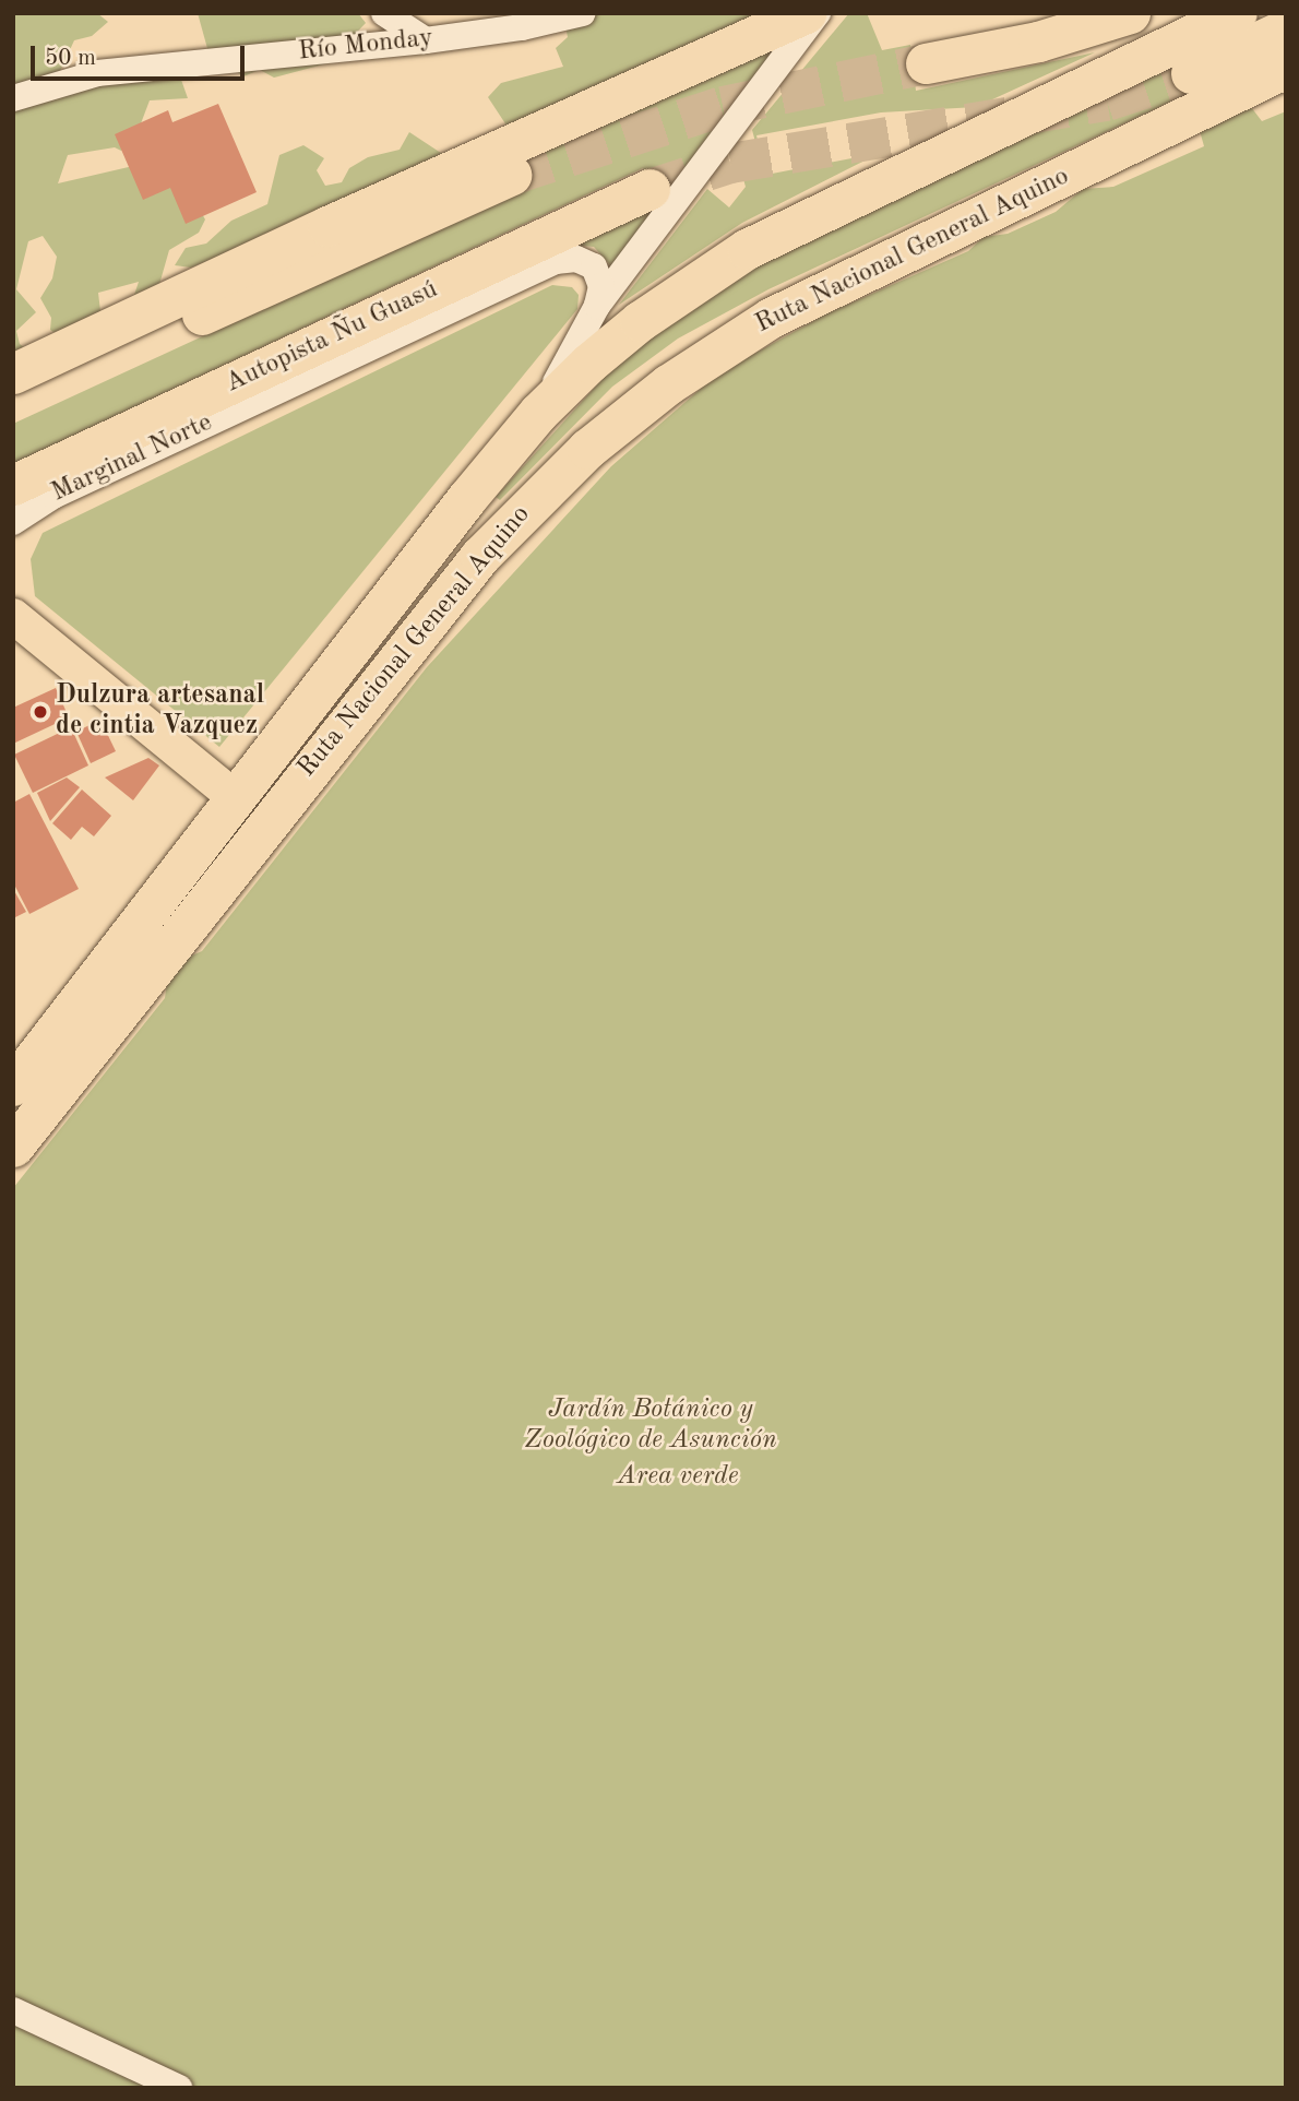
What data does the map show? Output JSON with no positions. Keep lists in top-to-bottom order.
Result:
{
  "streets": {
    "highway": ["Ruta Nacional General Aquino", "Autopista Ñu Guasú"],
    "street": ["Río Monday", "Marginal Norte"]
  },
  "parks": ["Jardín Botánico y Zoológico de Asunción", "Area verde"],
  "places": ["Dulzura artesanal de cintia Vazquez"],
  "scale_bar": "50 m"
}
